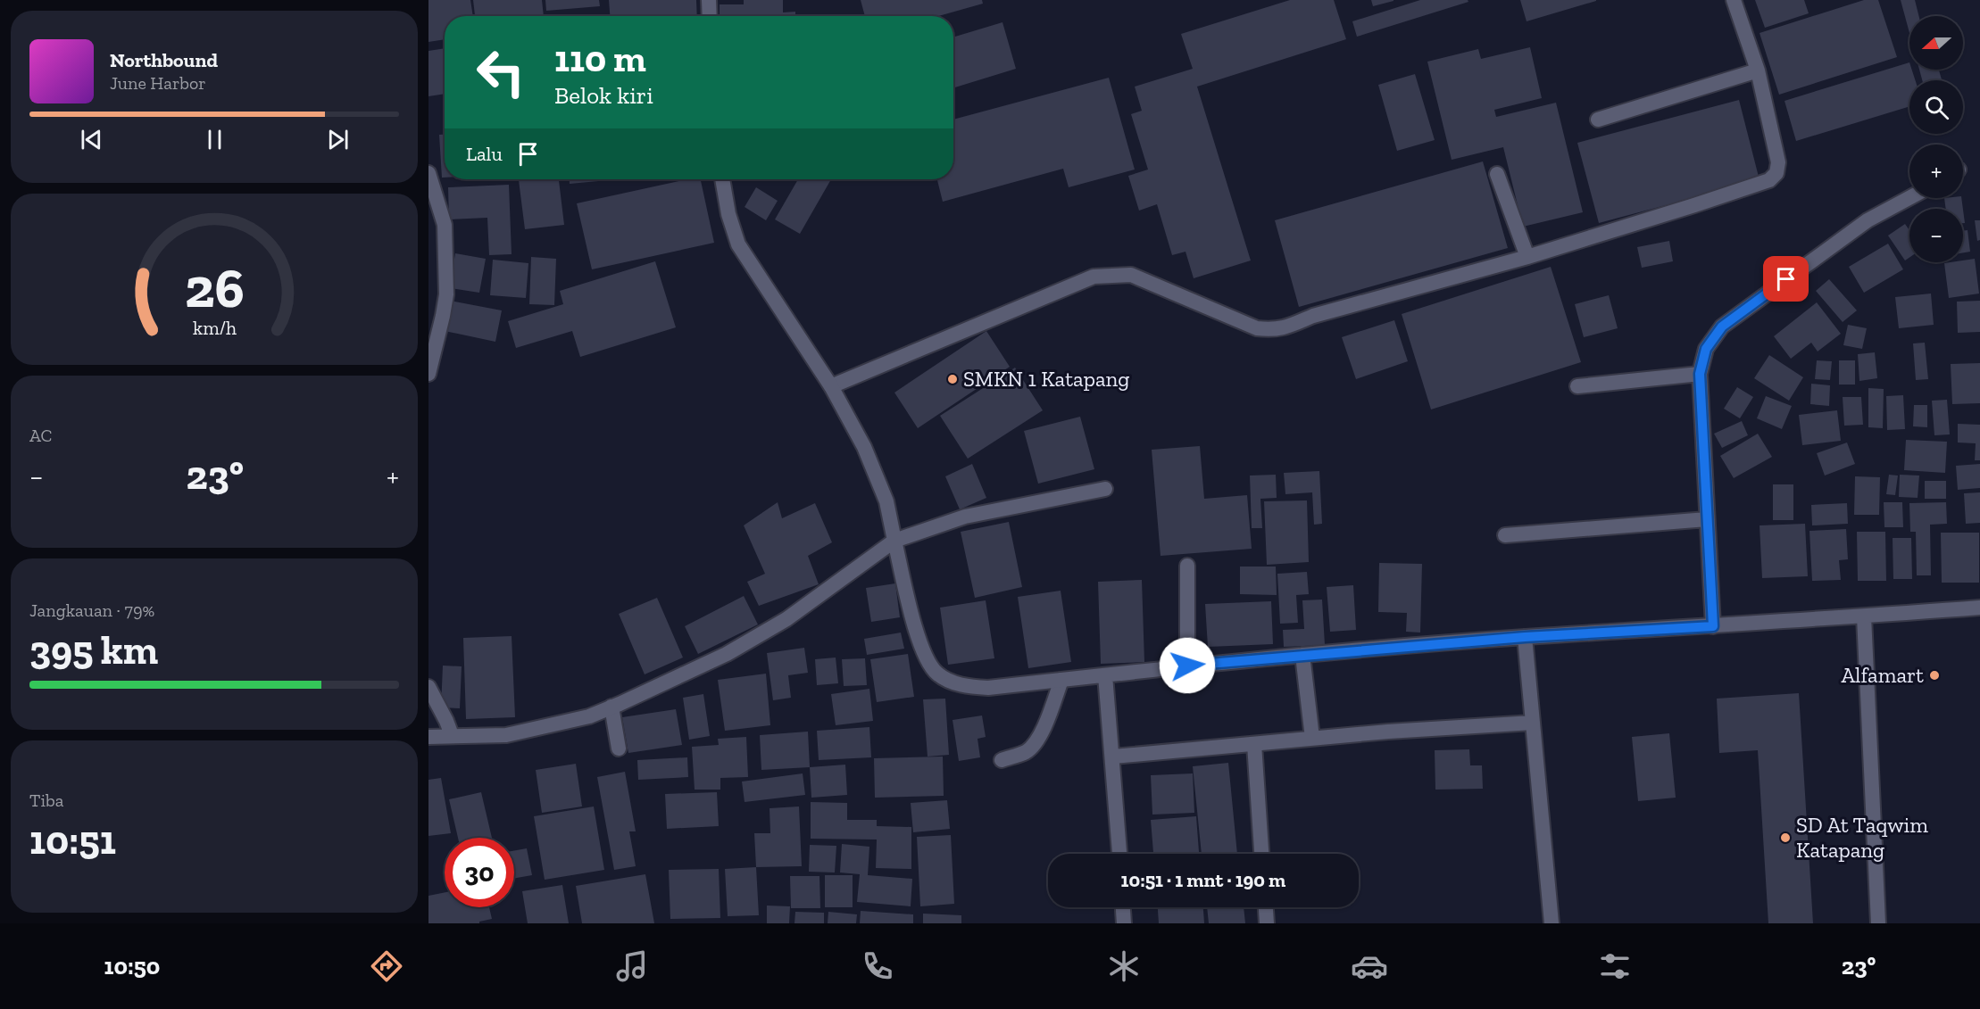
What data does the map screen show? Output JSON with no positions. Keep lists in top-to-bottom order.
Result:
{
  "places": ["SMKN 1 Katapang", "Alfamart", "SD At Taqwim Katapang"],
  "north": "left",
  "page": {
    "map_buttons": ["+", "−"],
    "turn": ["110 m", "Belok kiri"],
    "song": ["Northbound", "June Harbor"],
    "then": "Lalu",
    "tile": [
      "AC",
      ["Jangkauan · 79%", "395 km"],
      ["Tiba", "10:51"]
    ],
    "heat": ["−", "23°", "+"],
    "limit": "30",
    "trip": "10:51 · 1 mnt · 190 m",
    "tabs": ["10:50", "23°"],
    "gauge": ["26", "km/h"]
  }
}
